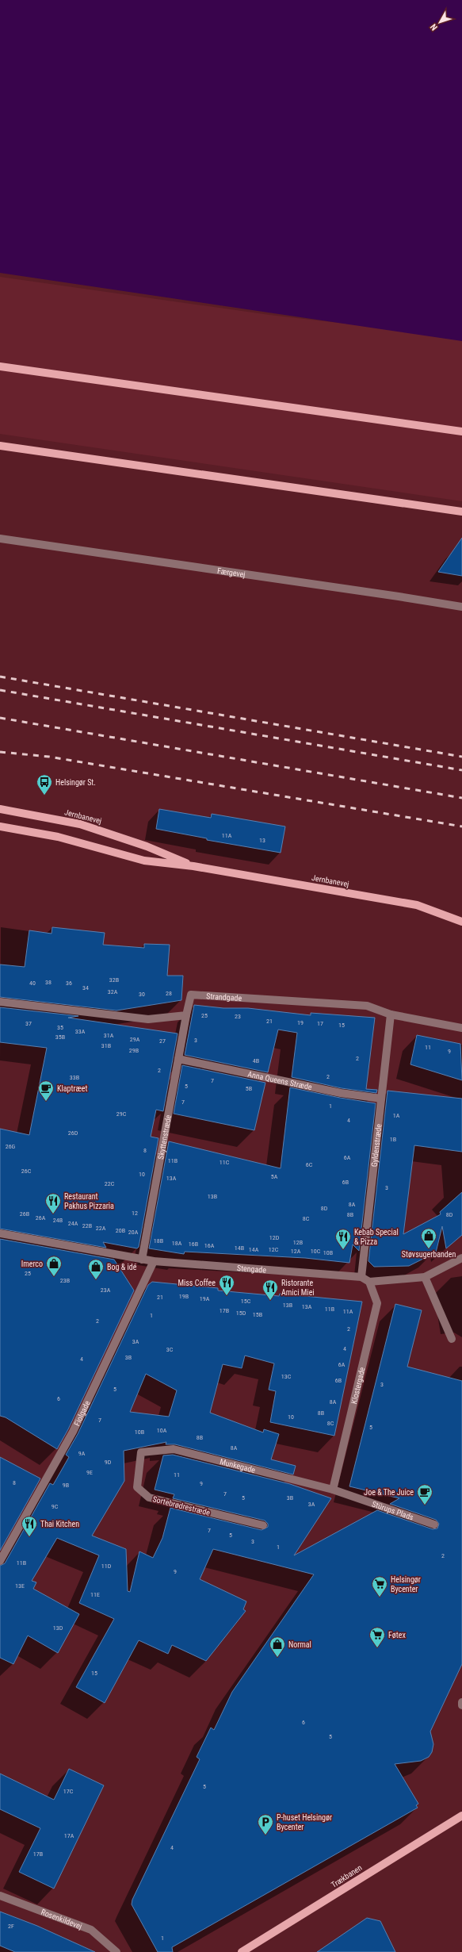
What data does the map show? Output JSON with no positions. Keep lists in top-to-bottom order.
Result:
{
  "streets": {
    "main road": ["Jernbanevej", "Trækbanen"],
    "street": [
      "Færgevej",
      "Strandgade",
      "Anna Queens Stræde",
      "Skyttenstræde",
      "Gyldenstræde",
      "Stengade",
      "Klostergade",
      "Fiolgade",
      "Munkegade",
      "Sortebrødrestræde",
      "Stürups Plads",
      "Rosenkildevej"
    ]
  },
  "crossings": [
    ["Strandgade", "Skyttenstræde"],
    ["Strandgade", "Gyldenstræde"],
    ["Anna Queens Stræde", "Skyttenstræde"],
    ["Anna Queens Stræde", "Gyldenstræde"],
    ["Skyttenstræde", "Stengade"],
    ["Gyldenstræde", "Stengade"],
    ["Stengade", "Klostergade"],
    ["Stengade", "Fiolgade"],
    ["Klostergade", "Munkegade"],
    ["Klostergade", "Stürups Plads"],
    ["Munkegade", "Sortebrødrestræde"],
    ["Munkegade", "Stürups Plads"]
  ],
  "places": {
    "bus stop": ["Helsingør St."],
    "cafe": ["Klaptræet", "Joe & The Juice"],
    "restaurant": [
      "Restaurant Pakhus Pizzaria",
      "Kebab Special & Pizza",
      "Miss Coffee",
      "Ristorante Amici Miei",
      "Thai Kitchen"
    ],
    "shop": [
      "Støvsugerbanden",
      "Imerco",
      "Bog & idé",
      "Normal"
    ],
    "supermarket": ["Helsingør Bycenter", "Føtex"],
    "parking": ["P-huset Helsingør Bycenter"]
  },
  "house_numbers": [
    "11A",
    "13",
    "32B",
    "38",
    "40",
    "36",
    "34",
    "32A",
    "28",
    "30",
    "25",
    "23",
    "21",
    "19",
    "37",
    "17",
    "15",
    "35",
    "33A",
    "31A",
    "35B",
    "29A",
    "3",
    "27",
    "31B",
    "11",
    "29B",
    "9",
    "2",
    "4B",
    "2",
    "2",
    "33B",
    "7",
    "5",
    "5B",
    "7",
    "1",
    "29C",
    "1A",
    "4",
    "26D",
    "1B",
    "26G",
    "8",
    "6A",
    "11B",
    "11C",
    "6C",
    "26C",
    "10",
    "5A",
    "13A",
    "6B",
    "22C",
    "3",
    "13B",
    "8A",
    "8D",
    "12",
    "26B",
    "8B",
    "8D",
    "26A",
    "8C",
    "24B",
    "24A",
    "22B",
    "22A",
    "20B",
    "20A",
    "12D",
    "18B",
    "12B",
    "18A",
    "16B",
    "16A",
    "14B",
    "14A",
    "12C",
    "12A",
    "10C",
    "10B",
    "25",
    "23B",
    "23A",
    "19B",
    "21",
    "19A",
    "15C",
    "13B",
    "13A",
    "11B",
    "17B",
    "11A",
    "15D",
    "15B",
    "1",
    "2",
    "2",
    "3A",
    "4",
    "3C",
    "3B",
    "4",
    "6A",
    "13C",
    "6B",
    "3",
    "5",
    "6",
    "8A",
    "8B",
    "10",
    "7",
    "8C",
    "5",
    "10A",
    "10B",
    "8B",
    "8A",
    "9A",
    "9D",
    "9E",
    "11",
    "8",
    "9",
    "9B",
    "7",
    "5",
    "3B",
    "3A",
    "9C",
    "7",
    "5",
    "3",
    "1",
    "2",
    "11B",
    "11D",
    "9",
    "13E",
    "11E",
    "13D",
    "15",
    "6",
    "5",
    "5",
    "17C",
    "17A",
    "4",
    "17B",
    "2F",
    "1"
  ],
  "north": "bottom left"
}
